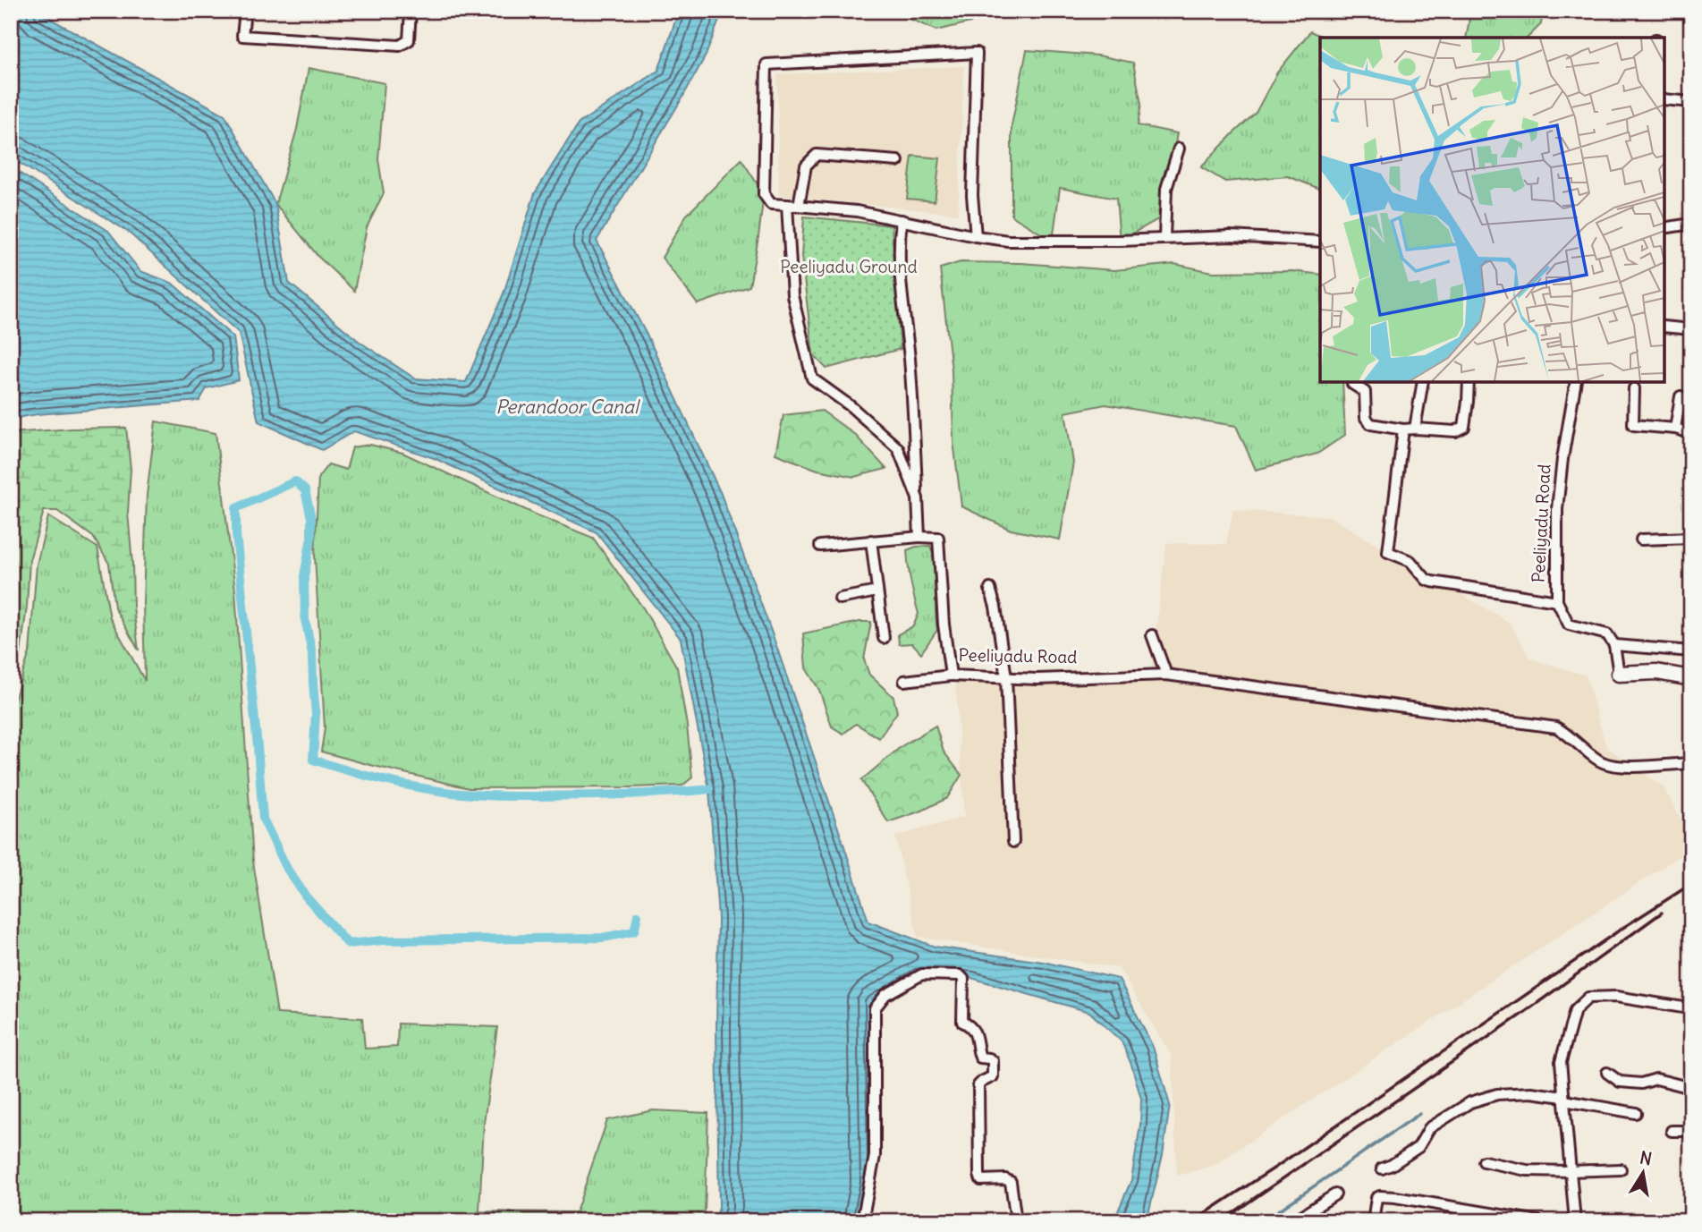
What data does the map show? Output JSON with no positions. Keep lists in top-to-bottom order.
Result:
{
  "streets": {
    "street": ["Peeliyadu Road"]
  },
  "water": ["Perandoor Canal"],
  "parks": ["Peeliyadu Ground"],
  "north": "top"
}
